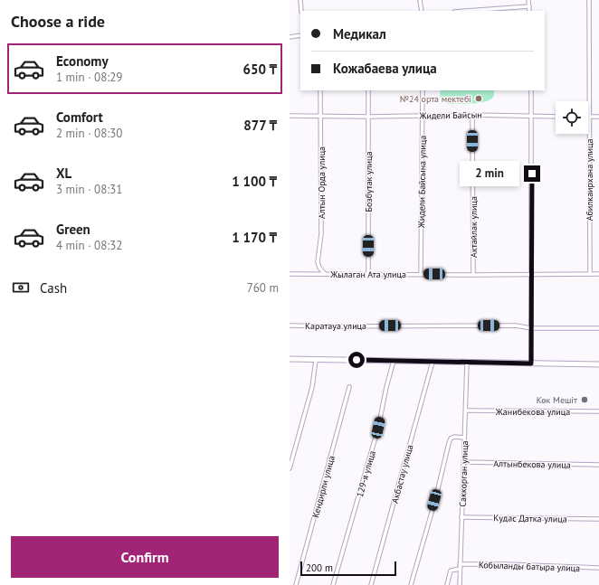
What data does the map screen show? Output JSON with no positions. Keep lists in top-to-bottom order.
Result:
{
  "streets": {
    "street": [
      "Жидели Байсын",
      "Абилкаирхана улица",
      "Бозбутак улица",
      "Жидели Байсына улица",
      "Алтын Орда улица",
      "Актайлак улица",
      "Жылаган Ата улица",
      "Каратауа улица",
      "Жанибекова улица",
      "Алтынбекова улица",
      "129-я улица",
      "Акбастау улица",
      "Саккорган улица",
      "Кендирли улица",
      "Кудас Датка улица",
      "Кобыланды батыра улица"
    ]
  },
  "crossings": [
    ["Жидели Байсын", "Бозбутак улица"],
    ["Жидели Байсын", "Жидели Байсына улица"],
    ["Жидели Байсын", "Алтын Орда улица"],
    ["Жидели Байсын", "Актайлак улица"],
    ["Абилкаирхана улица", "Жылаган Ата улица"],
    ["Бозбутак улица", "Жылаган Ата улица"],
    ["Жидели Байсына улица", "Жылаган Ата улица"],
    ["Алтын Орда улица", "Жылаган Ата улица"],
    ["Актайлак улица", "Жылаган Ата улица"],
    ["Жанибекова улица", "Саккорган улица"],
    ["Алтынбекова улица", "Саккорган улица"],
    ["Саккорган улица", "Кудас Датка улица"],
    ["Саккорган улица", "Кобыланды батыра улица"]
  ],
  "places": ["№24 орта мектебі", "Көк Мешіт"],
  "scale_bar": "200 m",
  "page": {
    "heading": "Choose a ride",
    "banner": ["Медикал", "Кожабаева улица"],
    "list": [
      {
        "name": "Economy",
        "note": "1 min · 08:29",
        "value": "650 ₸"
      },
      {
        "name": "Comfort",
        "note": "2 min · 08:30",
        "value": "877 ₸"
      },
      {
        "name": "XL",
        "note": "3 min · 08:31",
        "value": "1 100 ₸"
      },
      {
        "name": "Green",
        "note": "4 min · 08:32",
        "value": "1 170 ₸"
      }
    ],
    "bubble": "2 min",
    "pay": ["Cash", "760 m"],
    "buttons": "Confirm",
    "scale": "200 m"
  }
}
